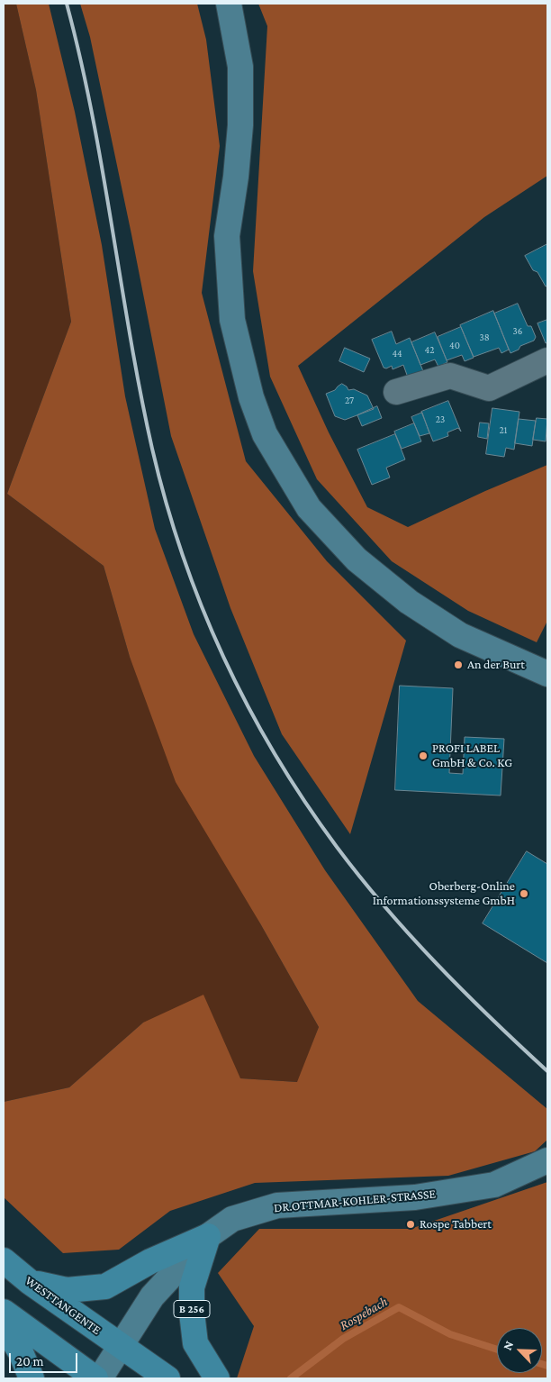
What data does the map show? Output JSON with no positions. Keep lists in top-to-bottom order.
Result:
{
  "streets": {
    "main road": ["WESTTANGENTE", "B 256"],
    "street": ["DR.OTTMAR-KOHLER-STRASSE"]
  },
  "crossings": [
    ["DR.OTTMAR-KOHLER-STRASSE", "WESTTANGENTE"],
    ["DR.OTTMAR-KOHLER-STRASSE", "B 256"]
  ],
  "water": ["Rospebach"],
  "places": [
    "An der Burt",
    "PROFI LABEL GmbH & Co. KG",
    "Oberberg-Online Informationssysteme GmbH",
    "Rospe Tabbert"
  ],
  "house_numbers": [
    "36",
    "38",
    "40",
    "42",
    "44",
    "27",
    "23",
    "21"
  ],
  "scale_bar": "20 m",
  "north": "top left"
}
